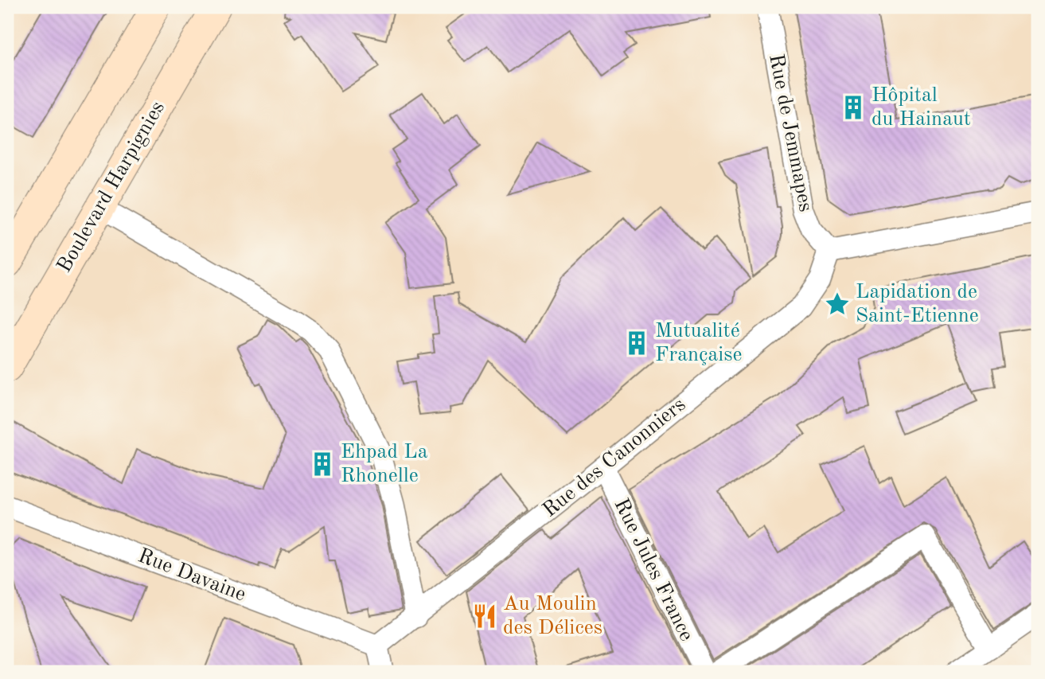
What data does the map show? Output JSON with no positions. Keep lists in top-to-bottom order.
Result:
{
  "streets": {
    "main road": ["Boulevard Harpignies"],
    "street": [
      "Rue de Jemmapes",
      "Rue des Canonniers",
      "Rue Jules France",
      "Rue Davaine"
    ]
  },
  "crossings": [
    ["Rue de Jemmapes", "Rue des Canonniers"],
    ["Rue des Canonniers", "Rue Jules France"],
    ["Rue des Canonniers", "Rue Davaine"]
  ],
  "places": {
    "building": ["Hôpital du Hainaut", "Mutualité Française", "Ehpad La Rhonelle"],
    "place": ["Lapidation de Saint-Etienne"],
    "restaurant": ["Au Moulin des Délices"]
  }
}
